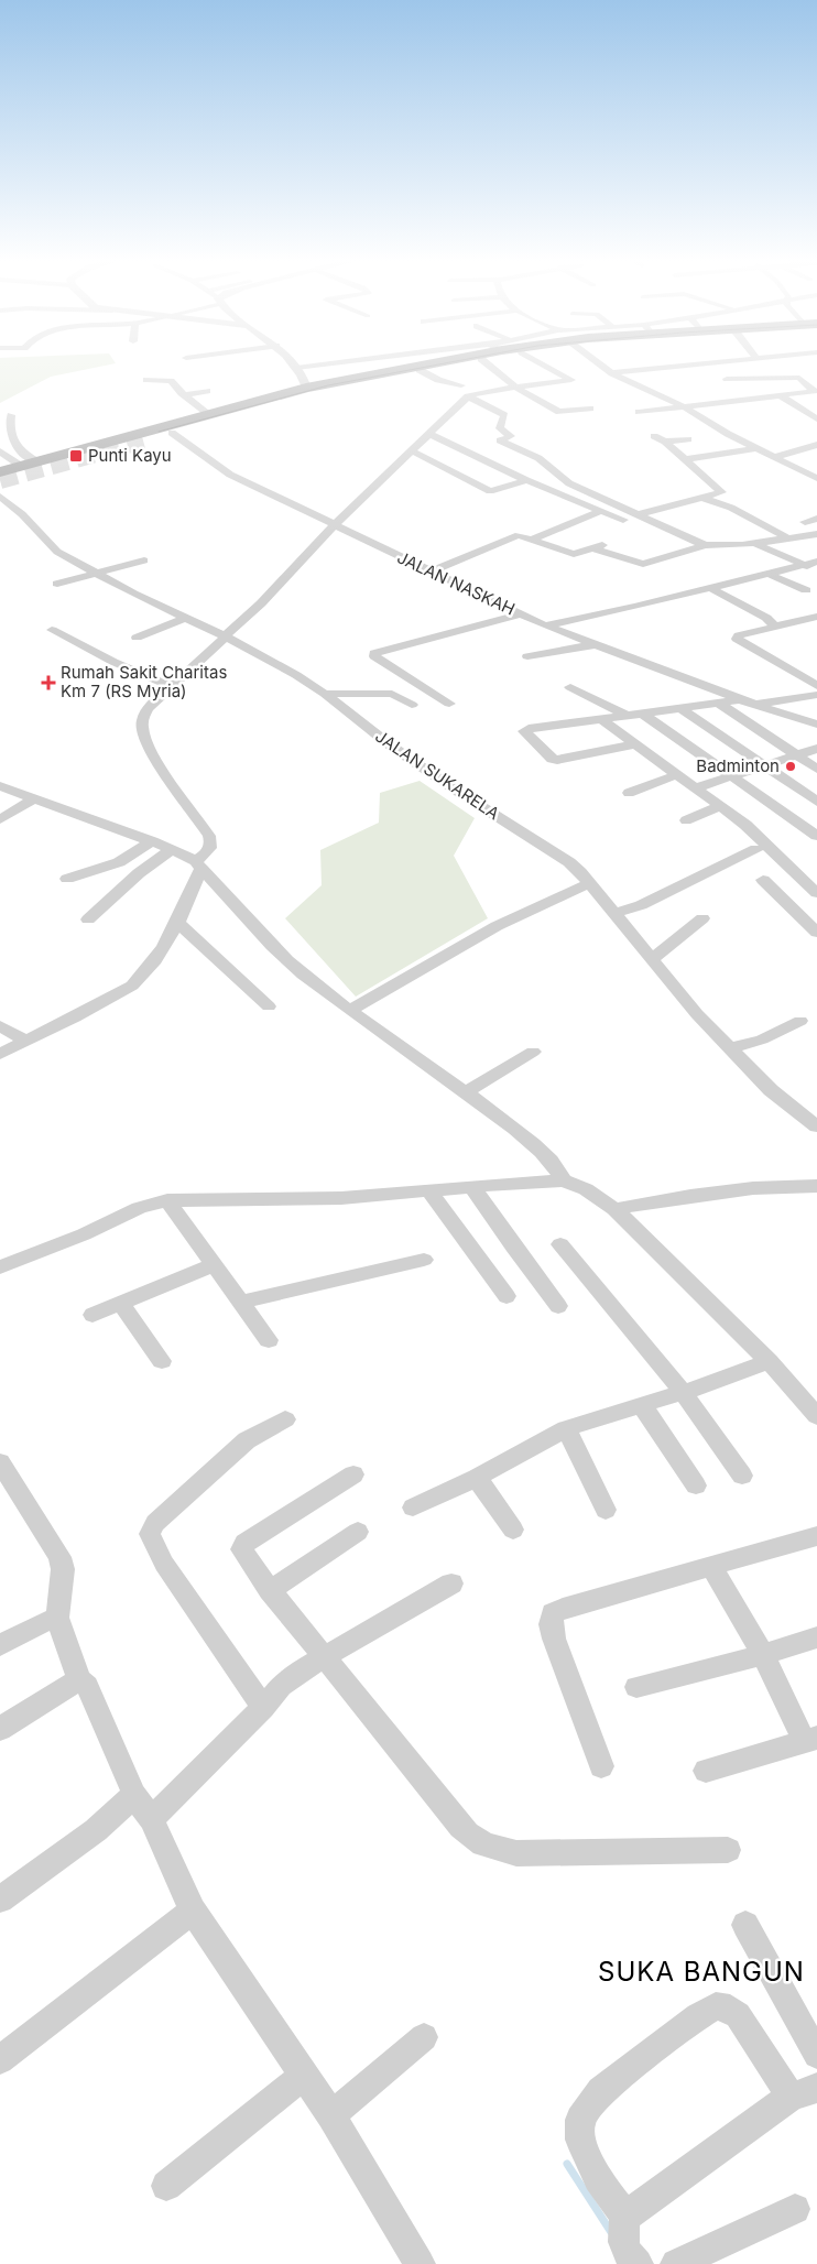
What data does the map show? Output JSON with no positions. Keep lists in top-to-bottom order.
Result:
{
  "streets": {
    "street": ["JALAN NASKAH", "JALAN SUKARELA"]
  },
  "districts": ["SUKA BANGUN"],
  "places": {
    "transit": ["Punti Kayu"],
    "health": ["Rumah Sakit Charitas Km 7 (RS Myria)"],
    "other": ["Badminton"]
  }
}
